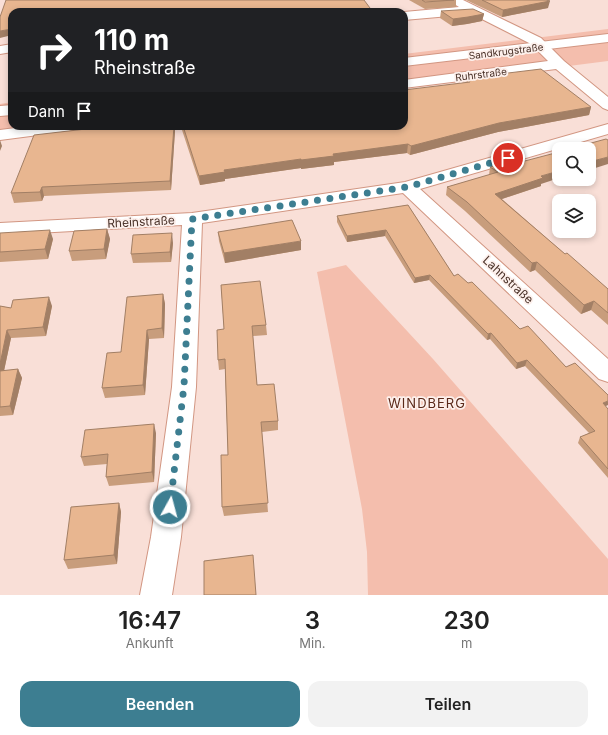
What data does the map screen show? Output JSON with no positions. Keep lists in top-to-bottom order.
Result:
{
  "streets": {
    "street": [
      "Sandkrugstraße",
      "Ruhrstraße",
      "Rheinstraße",
      "Lahnstraße"
    ]
  },
  "crossings": [
    ["Rheinstraße", "Lahnstraße"]
  ],
  "districts": ["WINDBERG"],
  "page": {
    "turn": ["110 m", "Rheinstraße"],
    "then": "Dann",
    "eta": [
      "16:47",
      "Ankunft",
      "3",
      "Min.",
      "230",
      "m"
    ],
    "buttons": ["Beenden", "Teilen"]
  }
}
